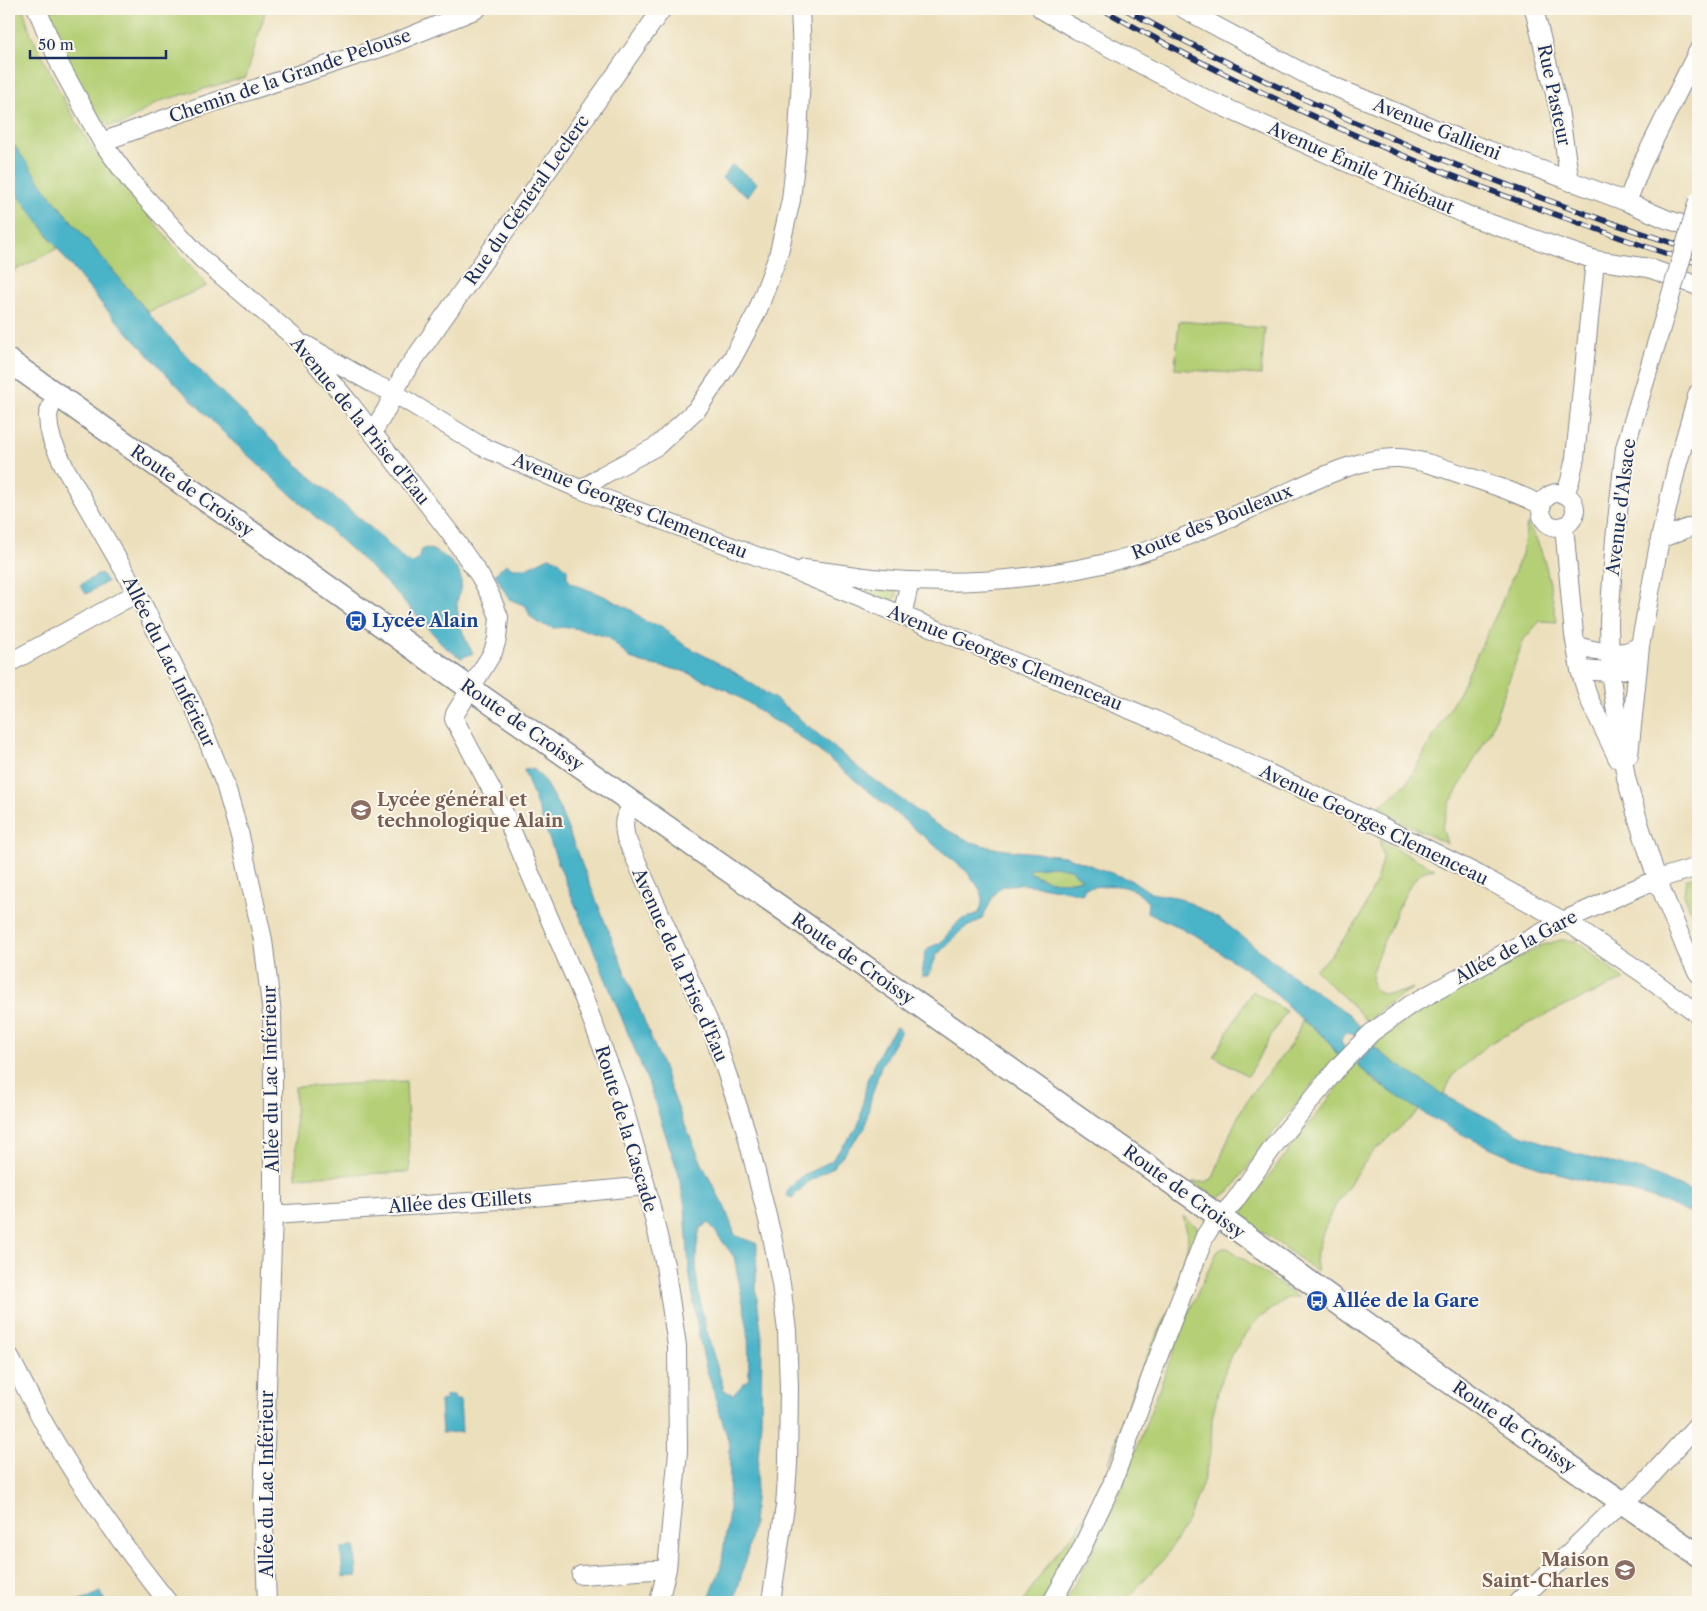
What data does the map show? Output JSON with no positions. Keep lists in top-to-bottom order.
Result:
{
  "streets": {
    "main road": ["Route de Croissy"],
    "street": [
      "Chemin de la Grande Pelouse",
      "Rue Pasteur",
      "Avenue Gallieni",
      "Avenue Émile Thiébaut",
      "Rue du Général Leclerc",
      "Avenue de la Prise d'Eau",
      "Avenue Georges Clemenceau",
      "Avenue d'Alsace",
      "Route des Bouleaux",
      "Allée du Lac Inférieur",
      "Allée de la Gare",
      "Route de la Cascade",
      "Allée des Œillets"
    ]
  },
  "crossings": [
    ["Chemin de la Grande Pelouse", "Avenue de la Prise d'Eau"],
    ["Rue Pasteur", "Avenue Gallieni"],
    ["Rue du Général Leclerc", "Avenue de la Prise d'Eau"],
    ["Rue du Général Leclerc", "Avenue Georges Clemenceau"],
    ["Avenue de la Prise d'Eau", "Route de Croissy"],
    ["Avenue de la Prise d'Eau", "Avenue Georges Clemenceau"],
    ["Avenue de la Prise d'Eau", "Route de la Cascade"],
    ["Route de Croissy", "Allée du Lac Inférieur"],
    ["Route de Croissy", "Allée de la Gare"],
    ["Route de Croissy", "Route de la Cascade"],
    ["Avenue Georges Clemenceau", "Route des Bouleaux"],
    ["Avenue Georges Clemenceau", "Allée de la Gare"],
    ["Avenue d'Alsace", "Route des Bouleaux"],
    ["Avenue d'Alsace", "Allée de la Gare"],
    ["Allée du Lac Inférieur", "Allée des Œillets"],
    ["Route de la Cascade", "Allée des Œillets"]
  ],
  "places": {
    "bus stop": ["Lycée Alain", "Allée de la Gare"],
    "school or university": ["Lycée général et technologique Alain", "Maison Saint-Charles"]
  },
  "scale_bar": "50 m"
}
